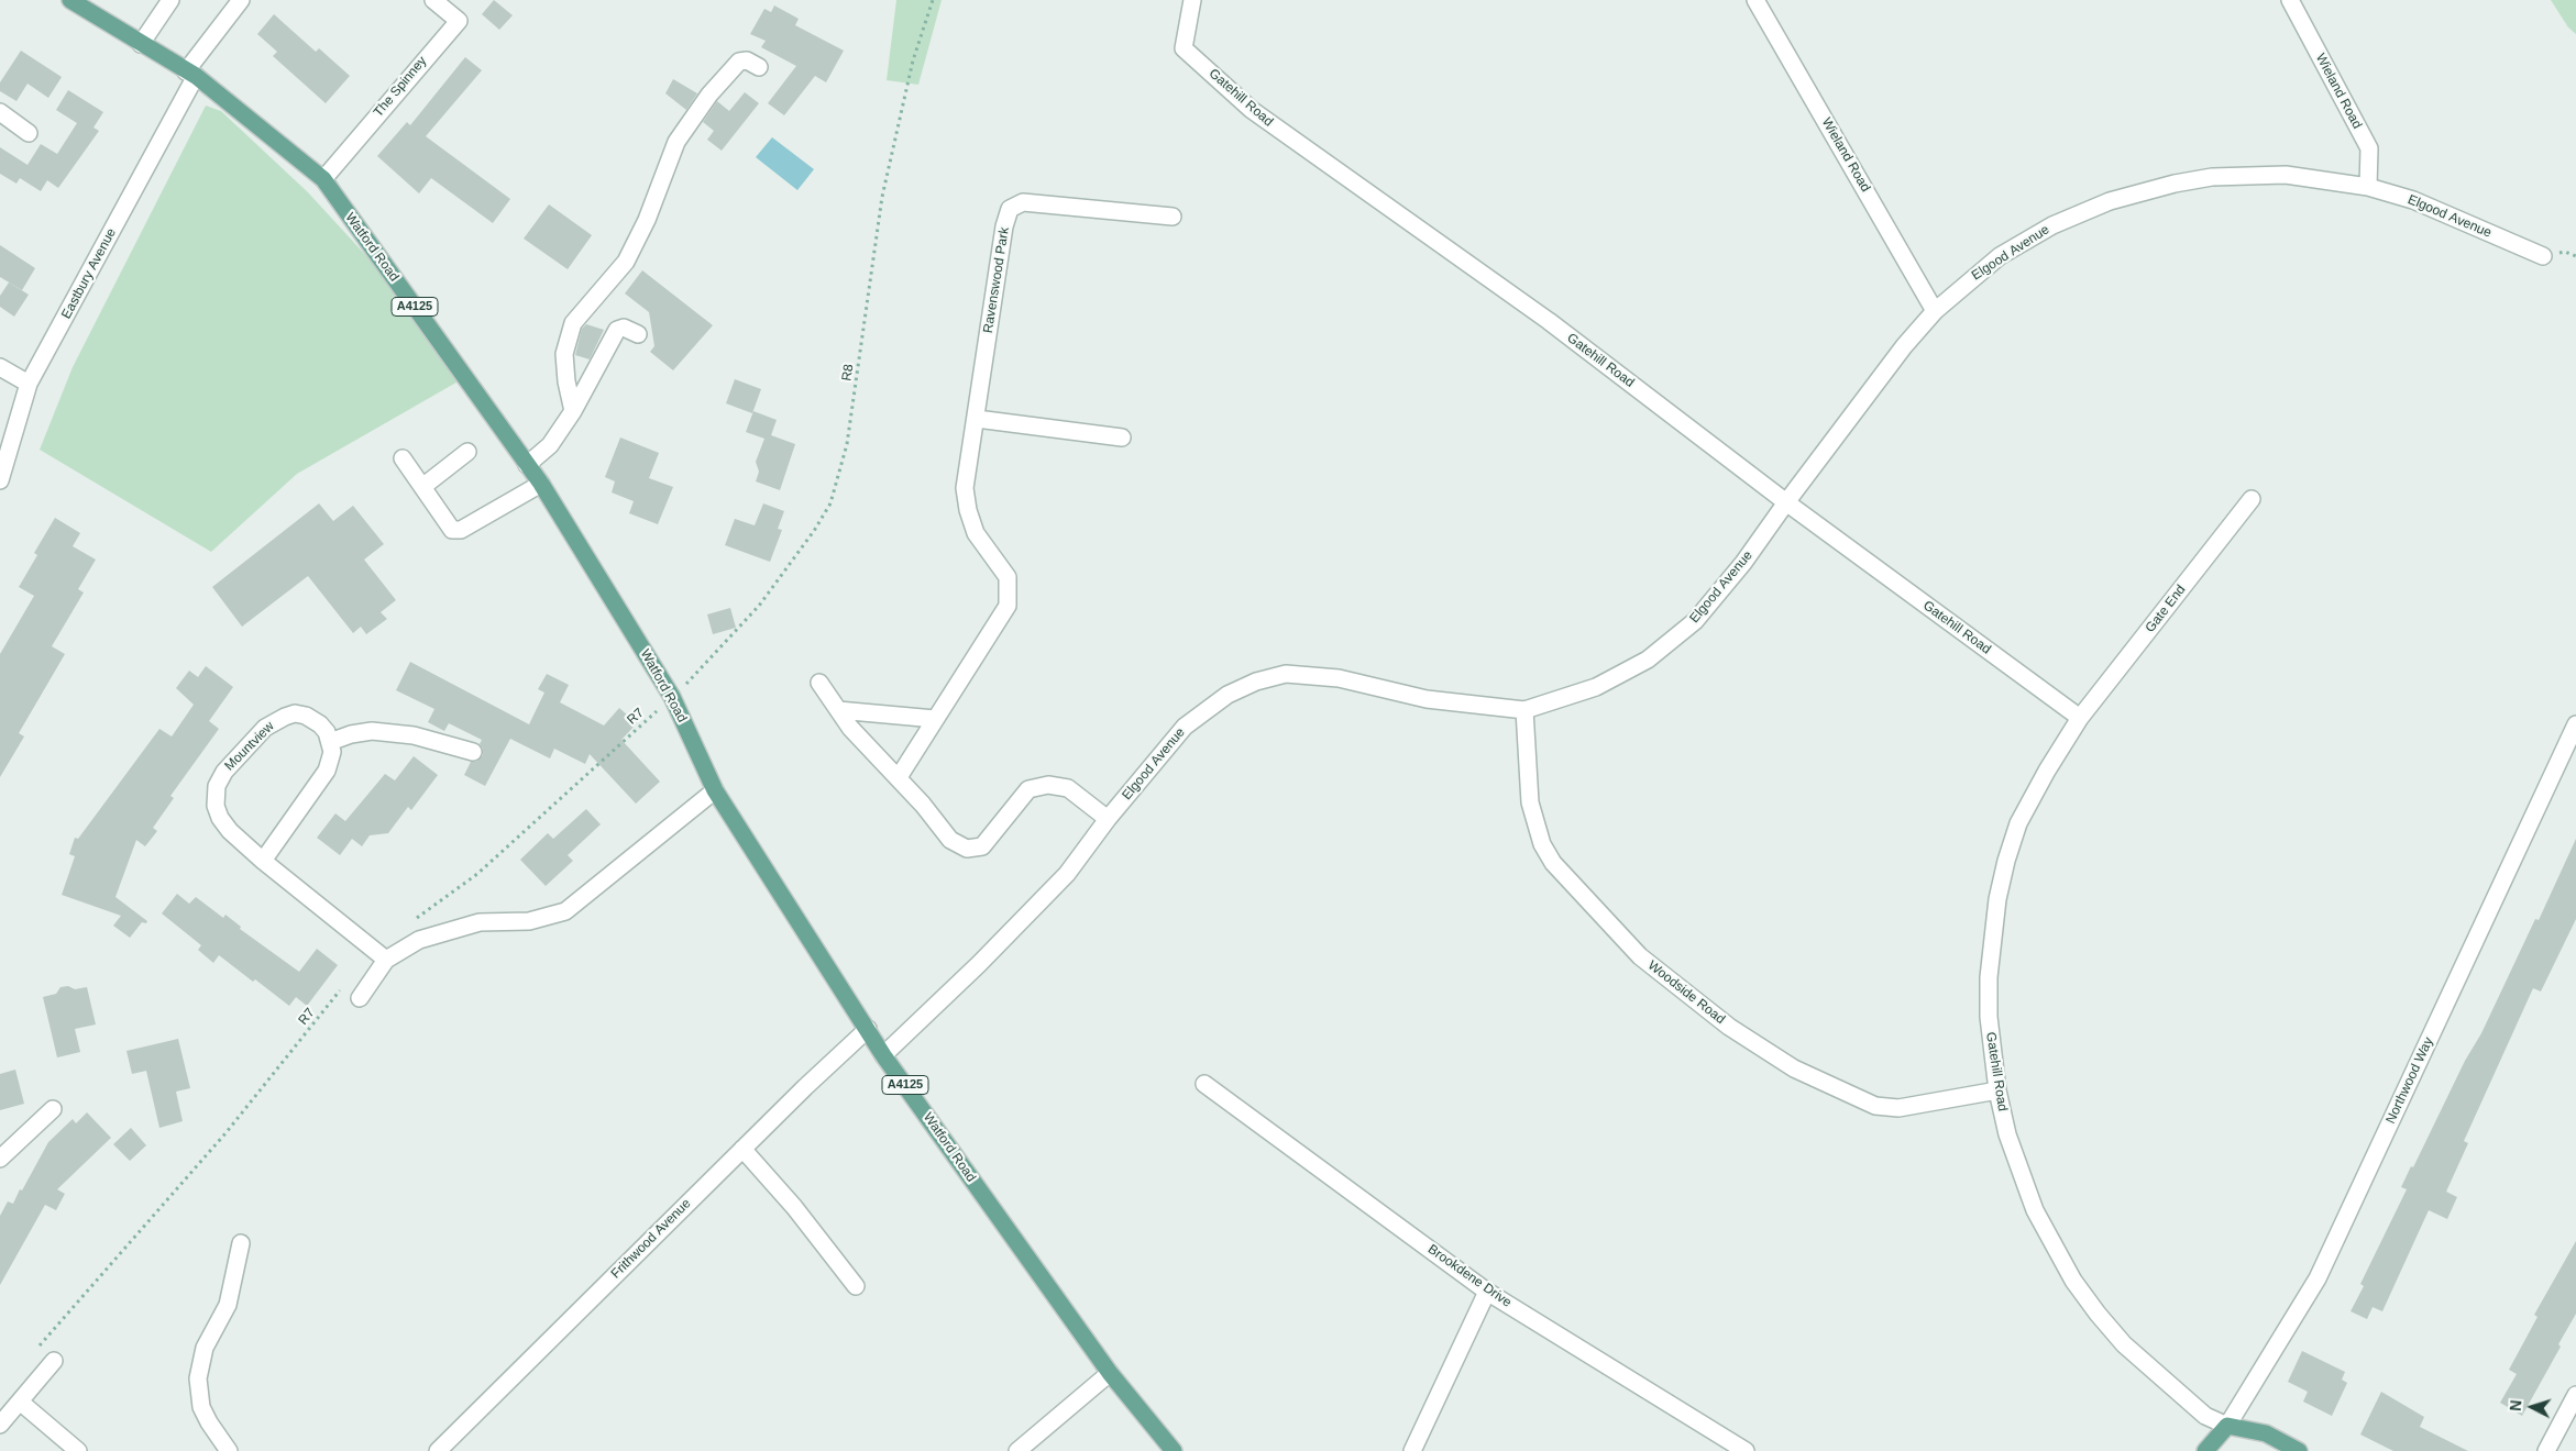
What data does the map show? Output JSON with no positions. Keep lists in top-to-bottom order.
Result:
{
  "streets": {
    "main road": ["Watford Road", "A4125"],
    "street": [
      "The Spinney",
      "Wieland Road",
      "Gatehill Road",
      "Elgood Avenue",
      "Eastbury Avenue",
      "Ravenswood Park",
      "Gate End",
      "Mountview",
      "Woodside Road",
      "Northwood Way",
      "Frithwood Avenue",
      "Brookdene Drive"
    ],
    "path": ["R8", "R7"]
  },
  "crossings": [
    ["The Spinney", "Watford Road"],
    ["Wieland Road", "Elgood Avenue"],
    ["Gatehill Road", "Elgood Avenue"],
    ["Gatehill Road", "Gate End"],
    ["Gatehill Road", "Woodside Road"],
    ["Gatehill Road", "Northwood Way"],
    ["Elgood Avenue", "Watford Road"],
    ["Elgood Avenue", "Woodside Road"],
    ["Watford Road", "Eastbury Avenue"],
    ["Watford Road", "R8"],
    ["Watford Road", "R7"],
    ["Watford Road", "Frithwood Avenue"],
    ["R8", "R7"]
  ],
  "north": "left"
}
